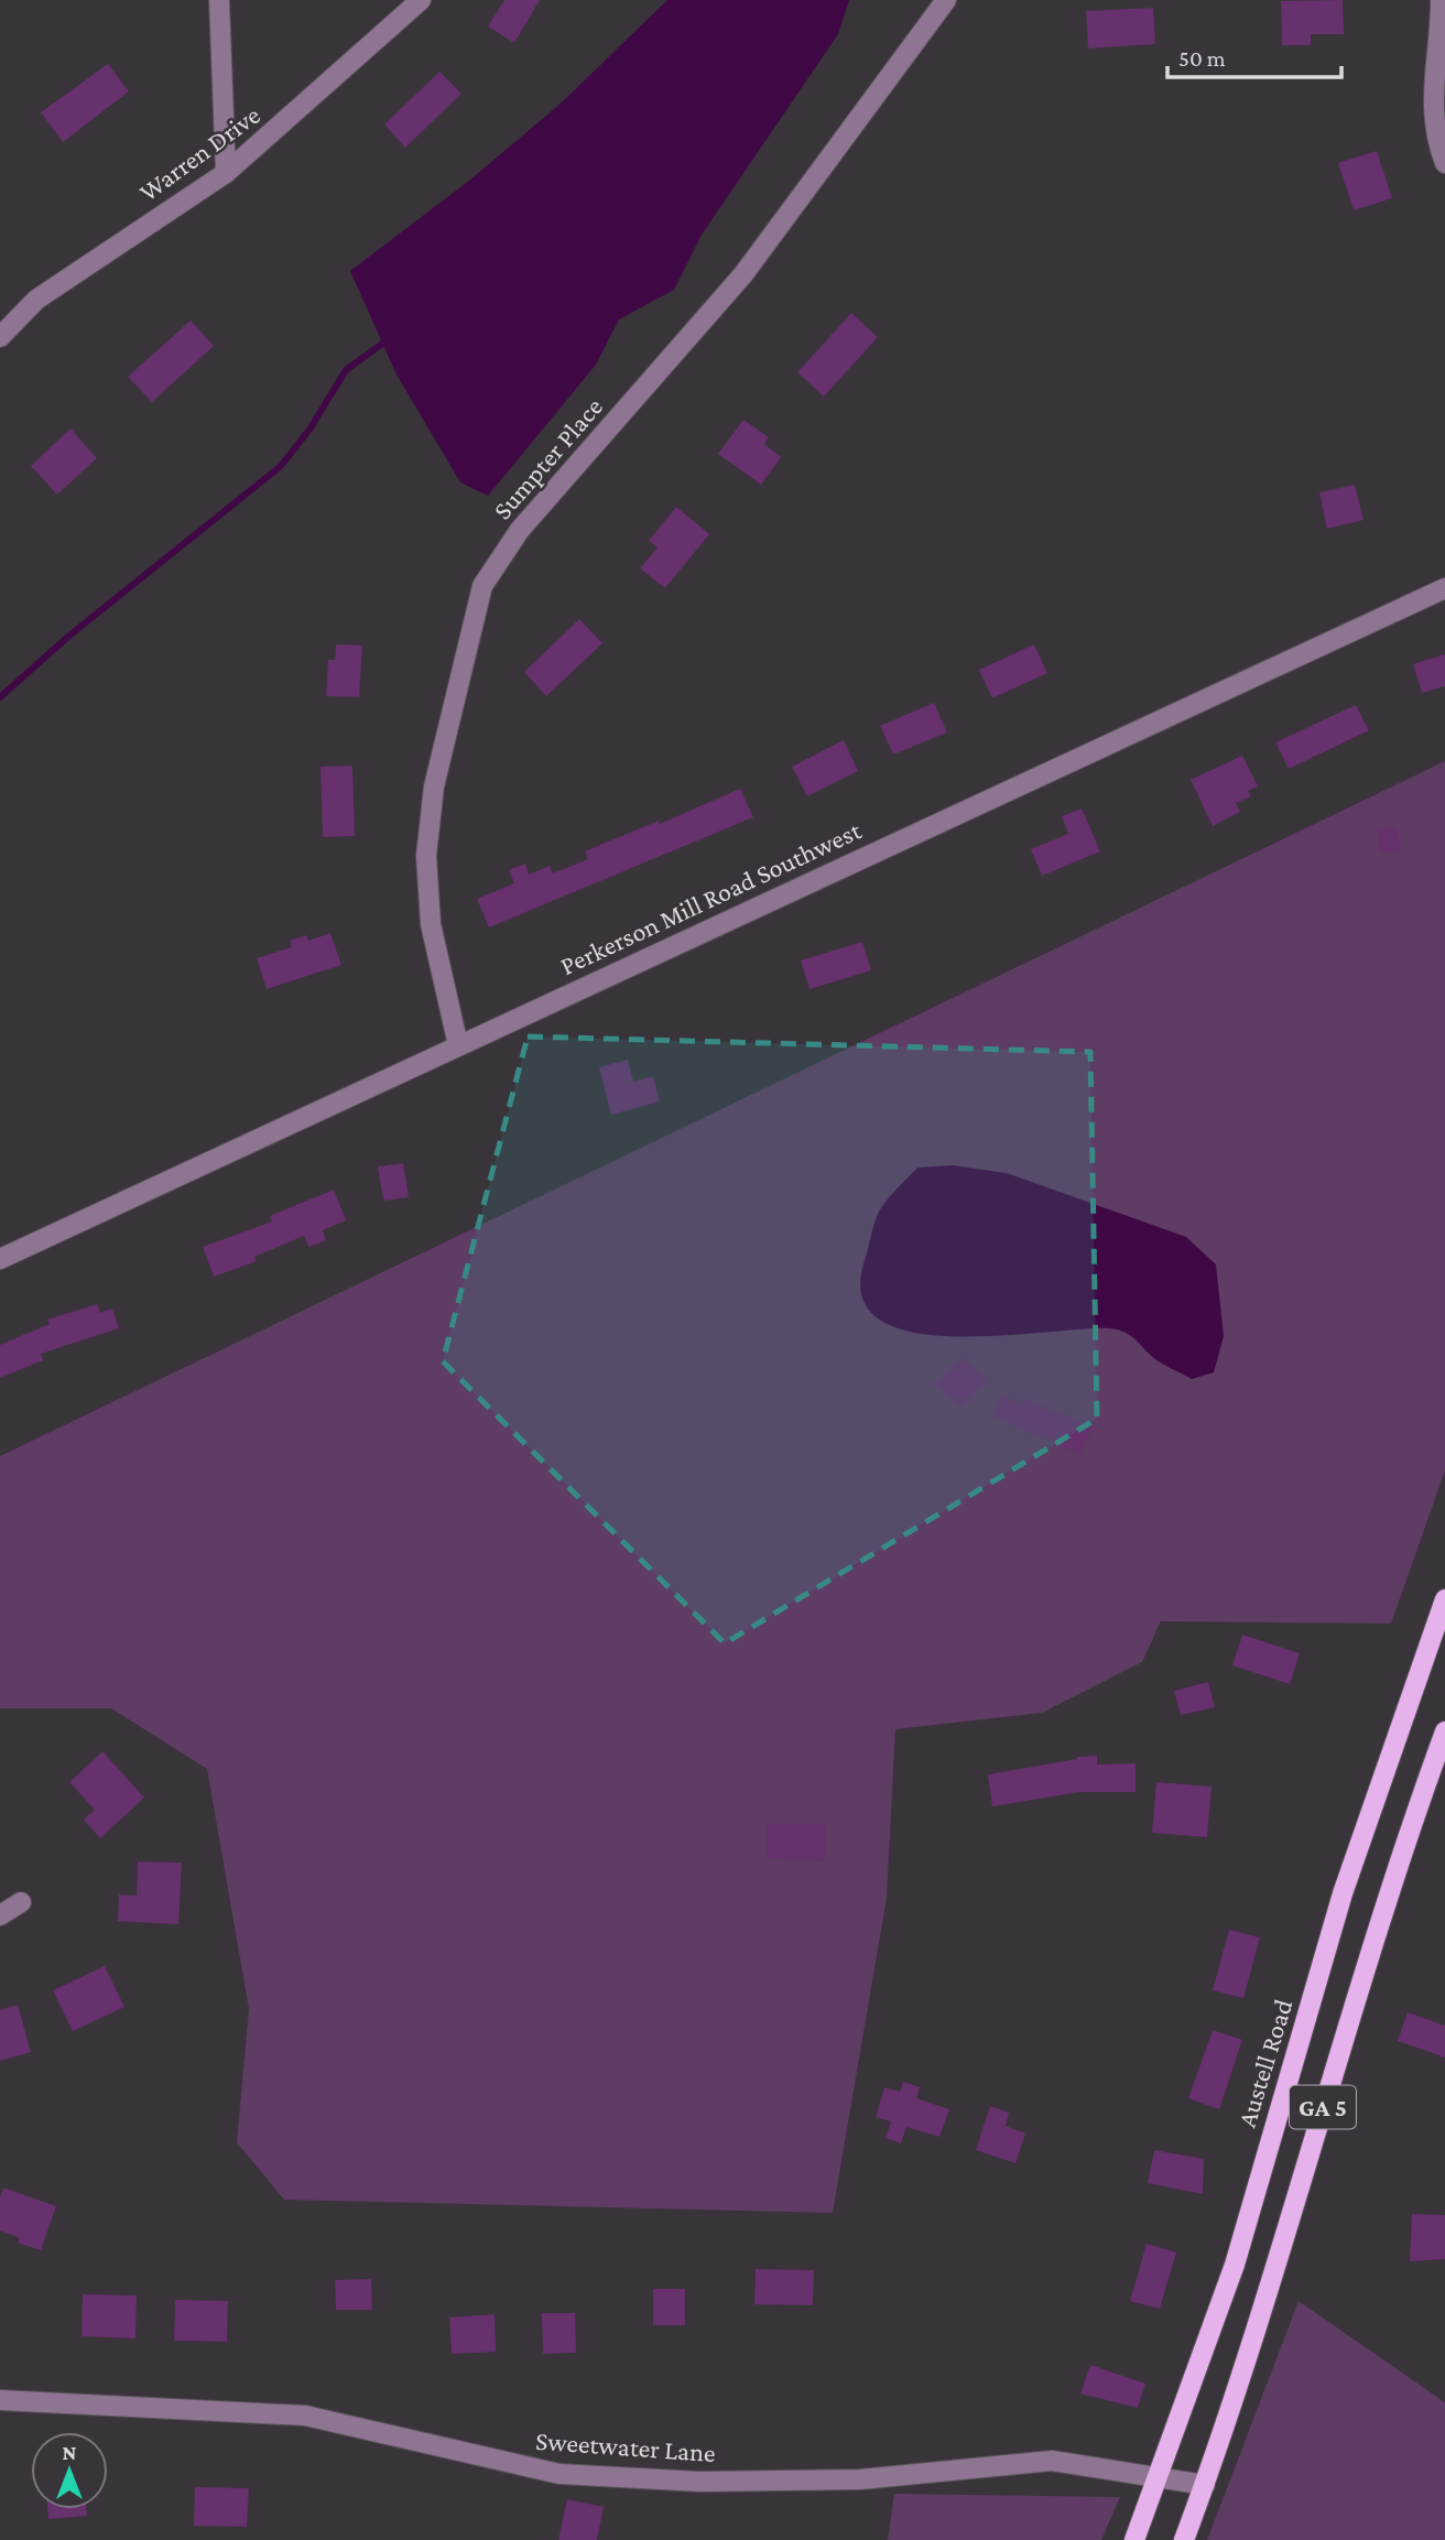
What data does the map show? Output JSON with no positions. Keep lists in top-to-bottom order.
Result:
{
  "streets": {
    "main road": ["Austell Road", "GA 5"],
    "street": [
      "Warren Drive",
      "Sumpter Place",
      "Perkerson Mill Road Southwest",
      "Sweetwater Lane"
    ]
  },
  "crossings": [
    ["Sumpter Place", "Perkerson Mill Road Southwest"],
    ["Austell Road", "Sweetwater Lane"],
    ["GA 5", "Sweetwater Lane"]
  ],
  "scale_bar": "50 m",
  "north": "top"
}
